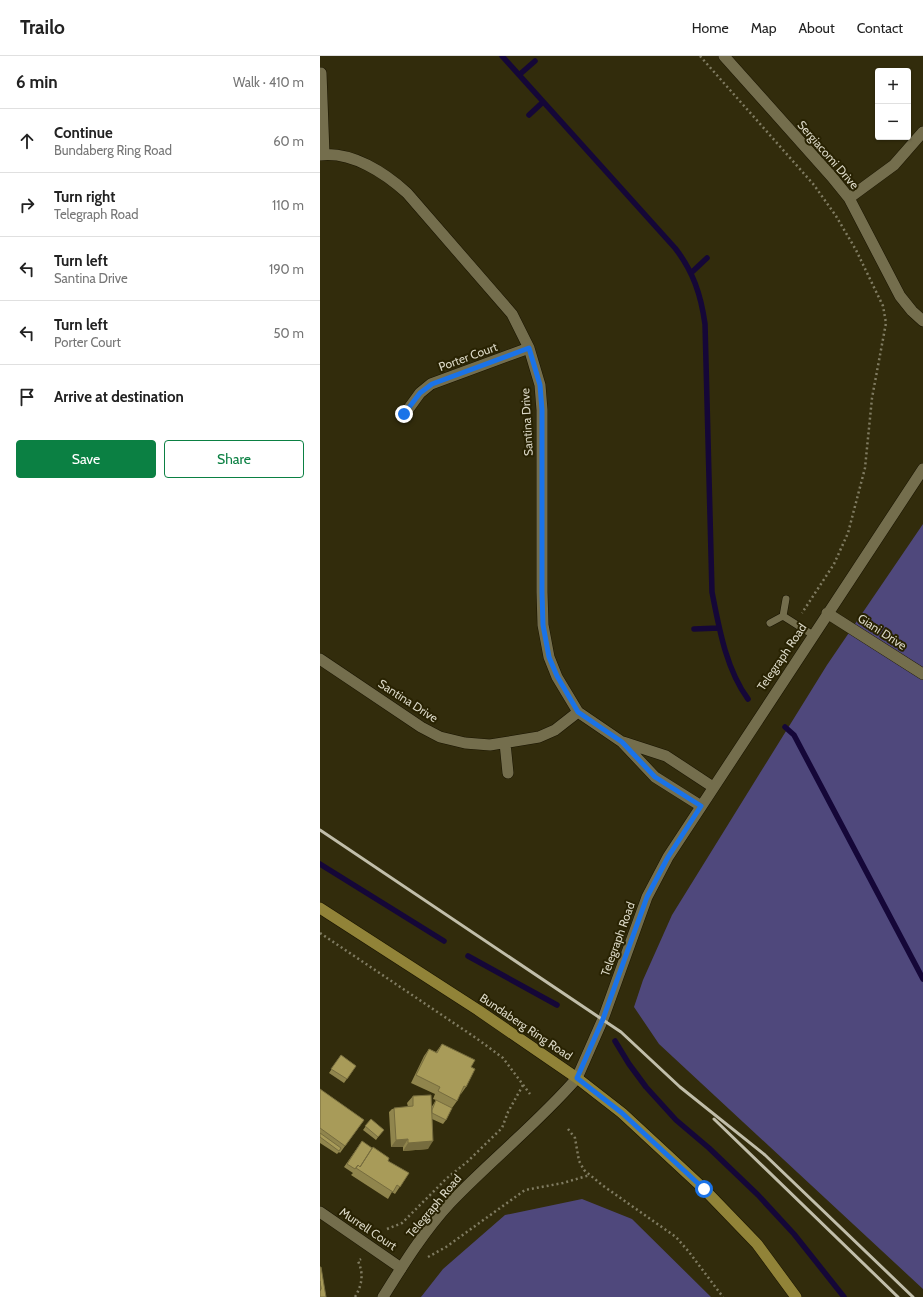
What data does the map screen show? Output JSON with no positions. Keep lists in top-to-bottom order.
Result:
{
  "streets": {
    "main road": ["Bundaberg Ring Road"],
    "street": [
      "Sergiacomi Drive",
      "Porter Court",
      "Santina Drive",
      "Giani Drive",
      "Telegraph Road",
      "Murrell Court"
    ]
  },
  "crossings": [
    ["Porter Court", "Santina Drive"],
    ["Santina Drive", "Telegraph Road"],
    ["Giani Drive", "Telegraph Road"],
    ["Telegraph Road", "Bundaberg Ring Road"],
    ["Telegraph Road", "Murrell Court"]
  ],
  "page": {
    "header": "Trailo",
    "nav": [
      "Home",
      "Map",
      "About",
      "Contact"
    ],
    "heading": ["6 min", "Walk · 410 m"],
    "map_buttons": ["+", "−"],
    "list": [
      ["Continue", "Bundaberg Ring Road", "60 m"],
      ["Turn right", "Telegraph Road", "110 m"],
      ["Turn left", "Santina Drive", "190 m"],
      ["Turn left", "Porter Court", "50 m"],
      "Arrive at destination"
    ],
    "buttons": ["Save", "Share"]
  }
}
